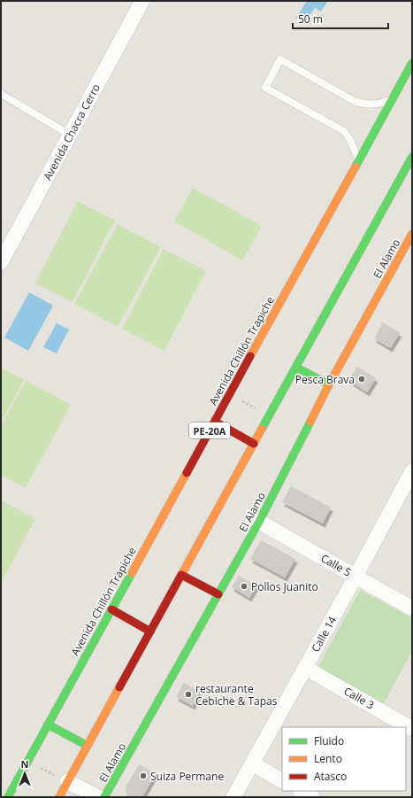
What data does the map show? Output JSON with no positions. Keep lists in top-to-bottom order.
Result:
{
  "streets": {
    "main road": ["El Alamo", "Avenida Chillón Trapiche", "PE-20A"],
    "street": [
      "Avenida Chacra Cerro",
      "Calle 5",
      "Calle 14",
      "Calle 3"
    ]
  },
  "crossings": [
    ["El Alamo", "Calle 5"],
    ["Calle 5", "Calle 14"],
    ["Calle 14", "Calle 3"]
  ],
  "places": [
    "Pesca Brava",
    "Pollos Juanito",
    "restaurante Cebiche & Tapas",
    "Suiza Permane"
  ],
  "legend": ["Fluido", "Lento", "Atasco"],
  "scale_bar": "50 m",
  "north": "top"
}
